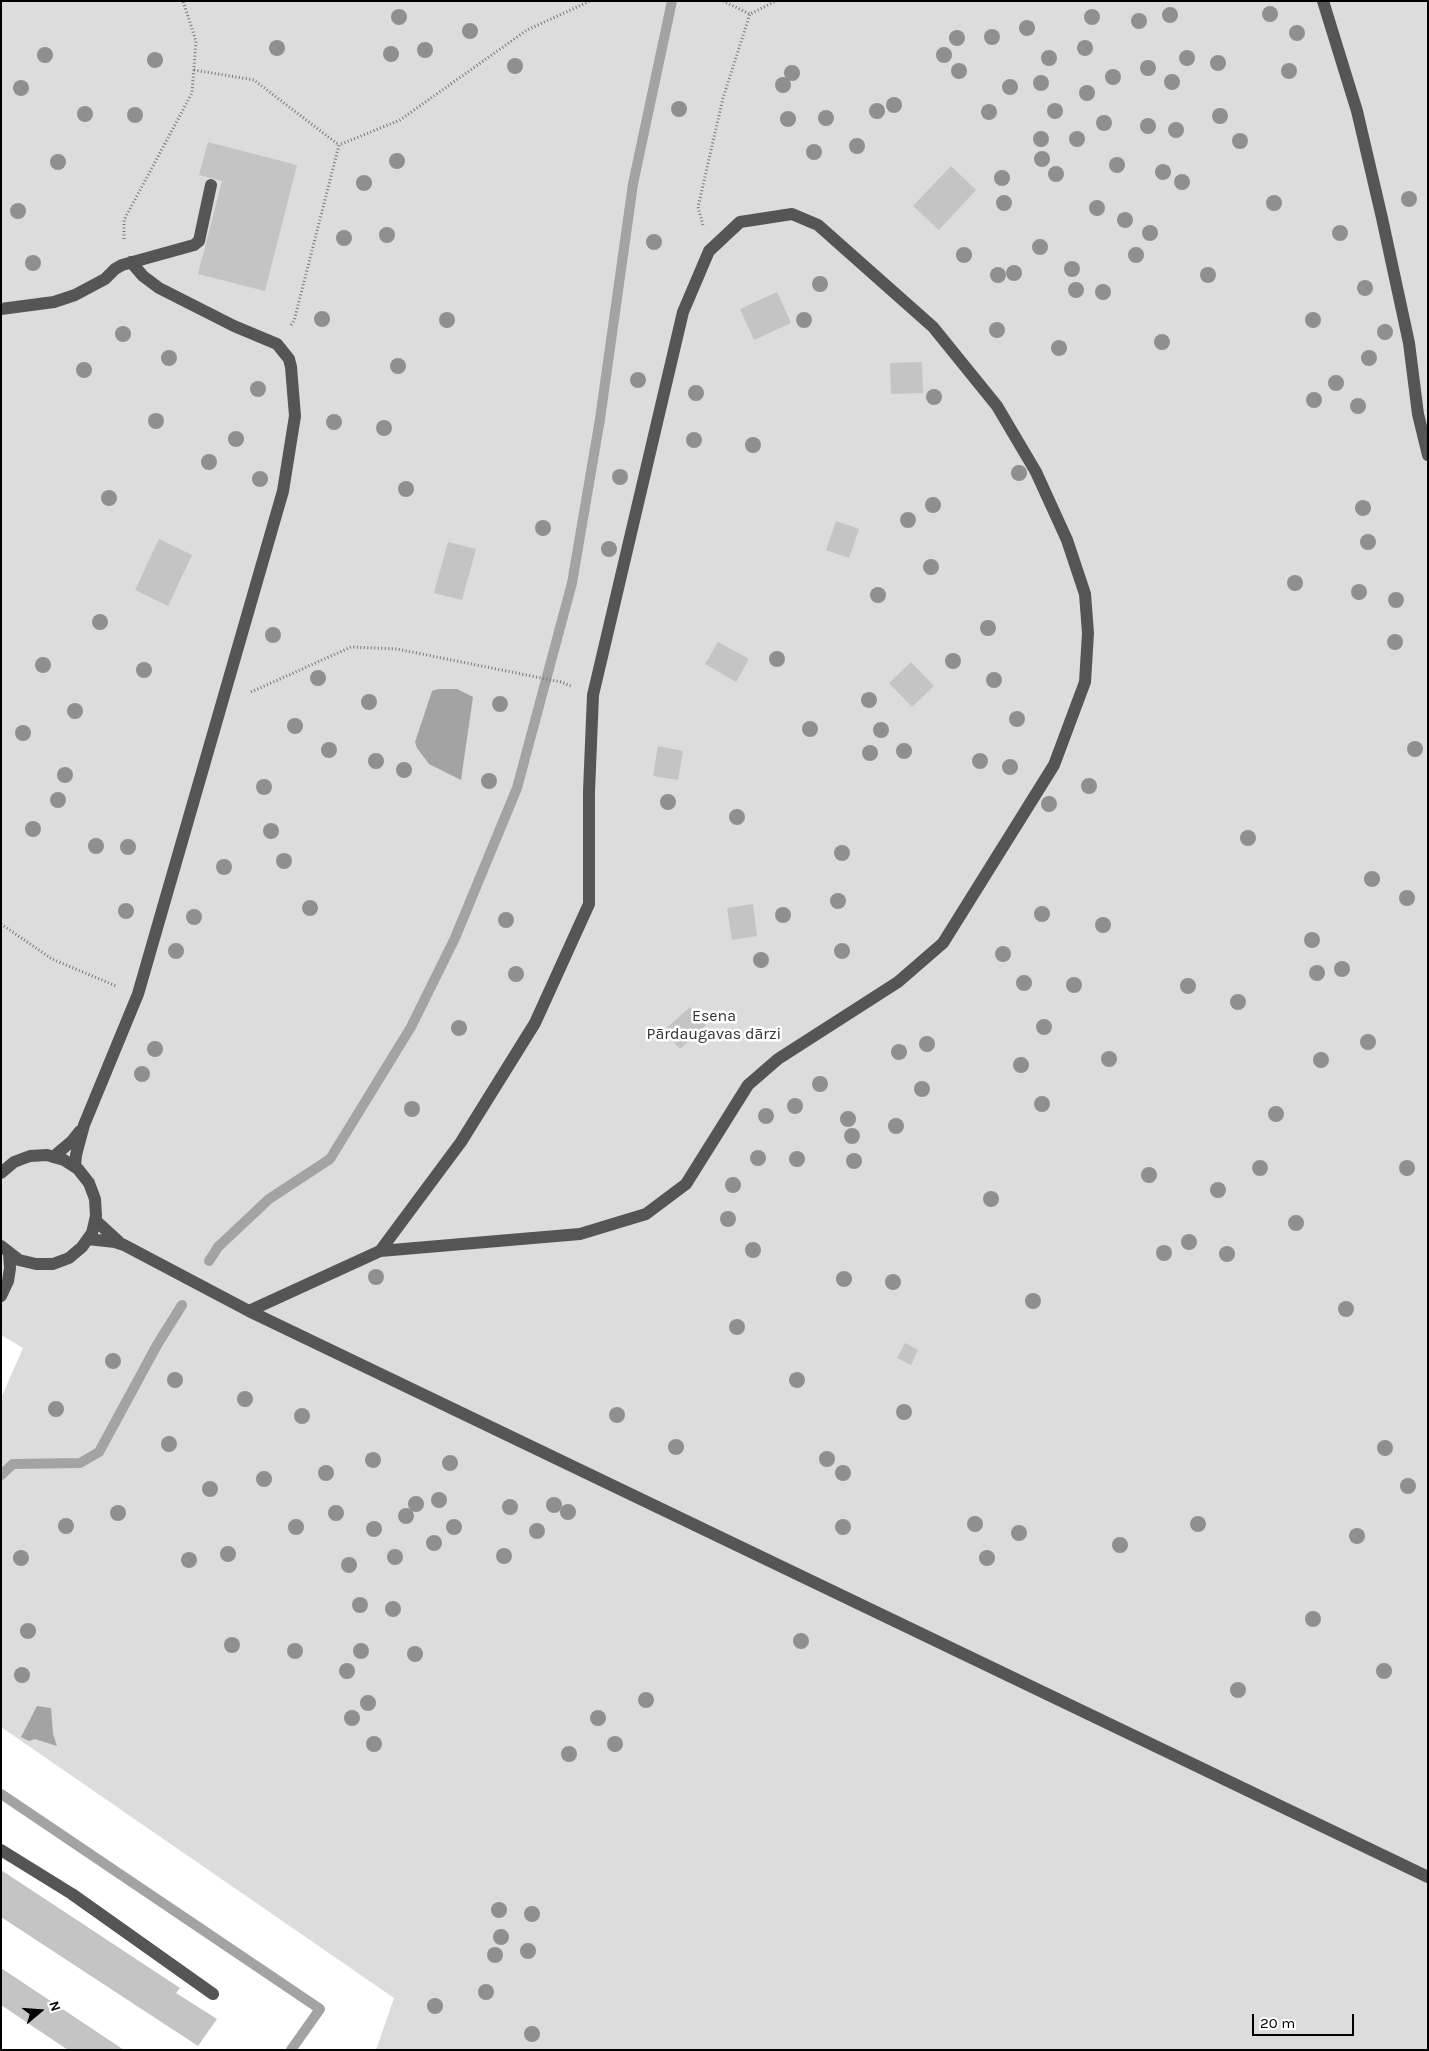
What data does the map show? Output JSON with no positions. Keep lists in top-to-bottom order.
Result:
{
  "parks": ["Esena Pārdaugavas dārzi"],
  "scale_bar": "20 m",
  "north": "right"
}
